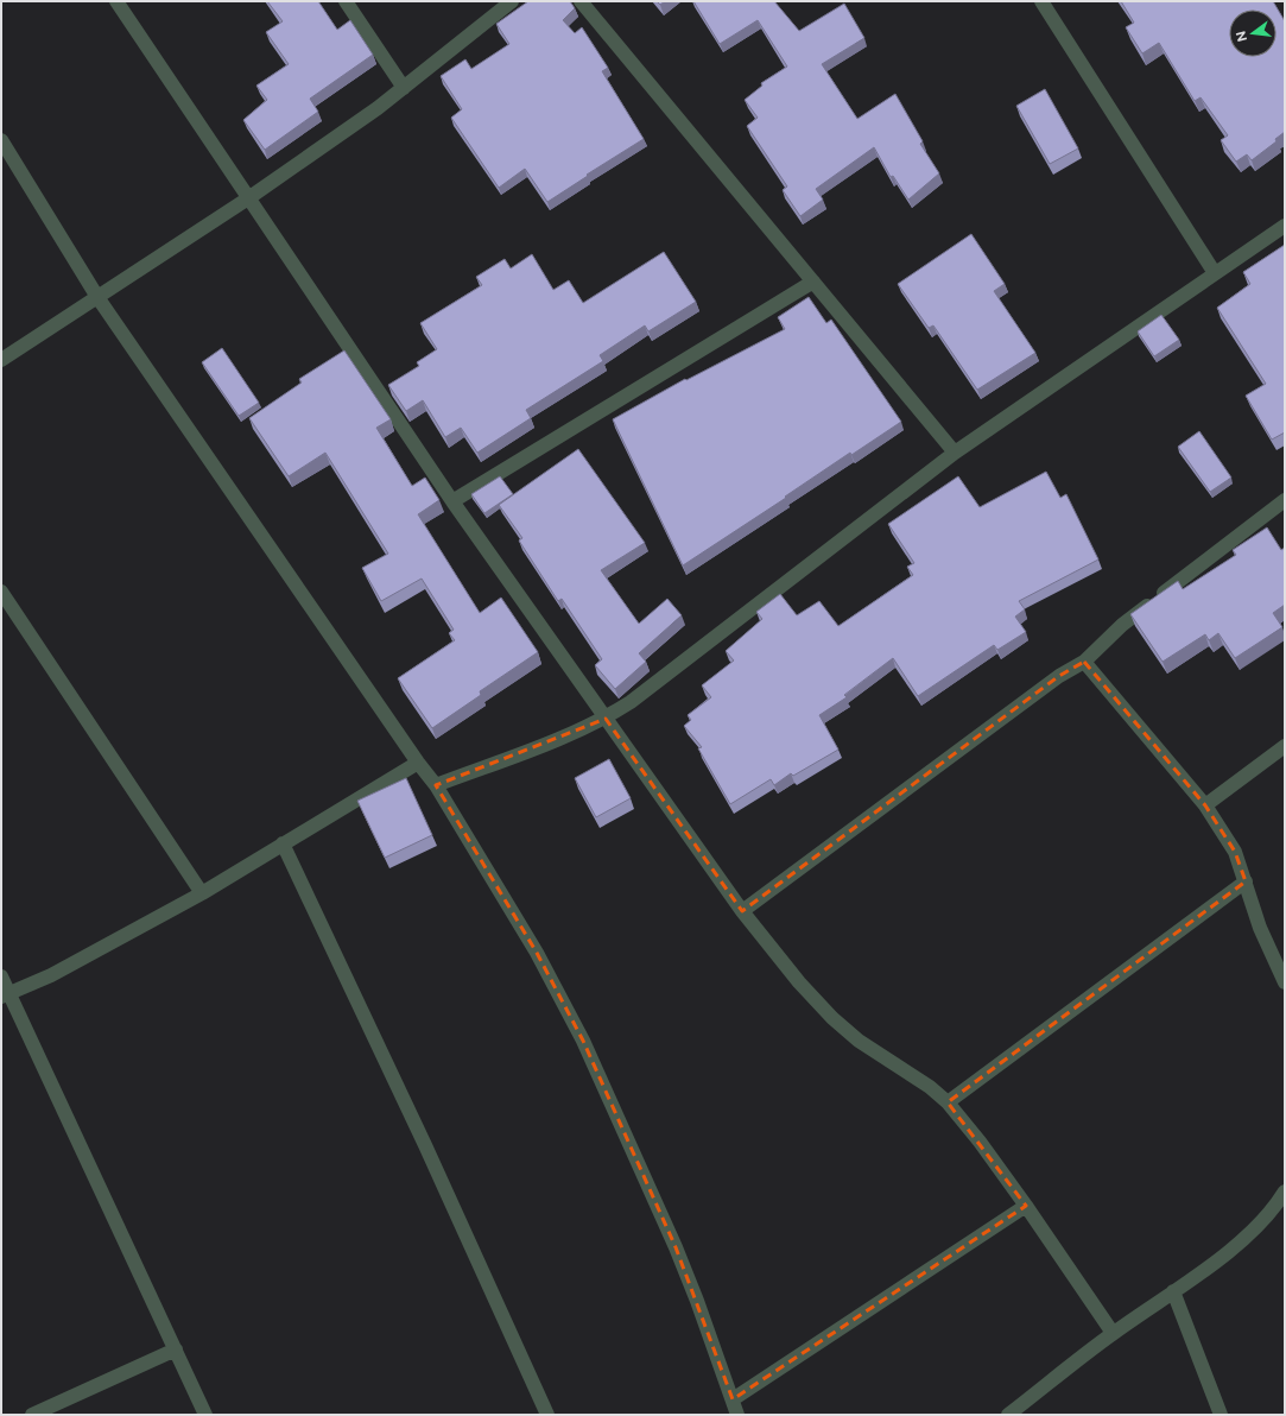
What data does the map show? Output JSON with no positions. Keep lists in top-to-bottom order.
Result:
{
  "north": "left"
}
